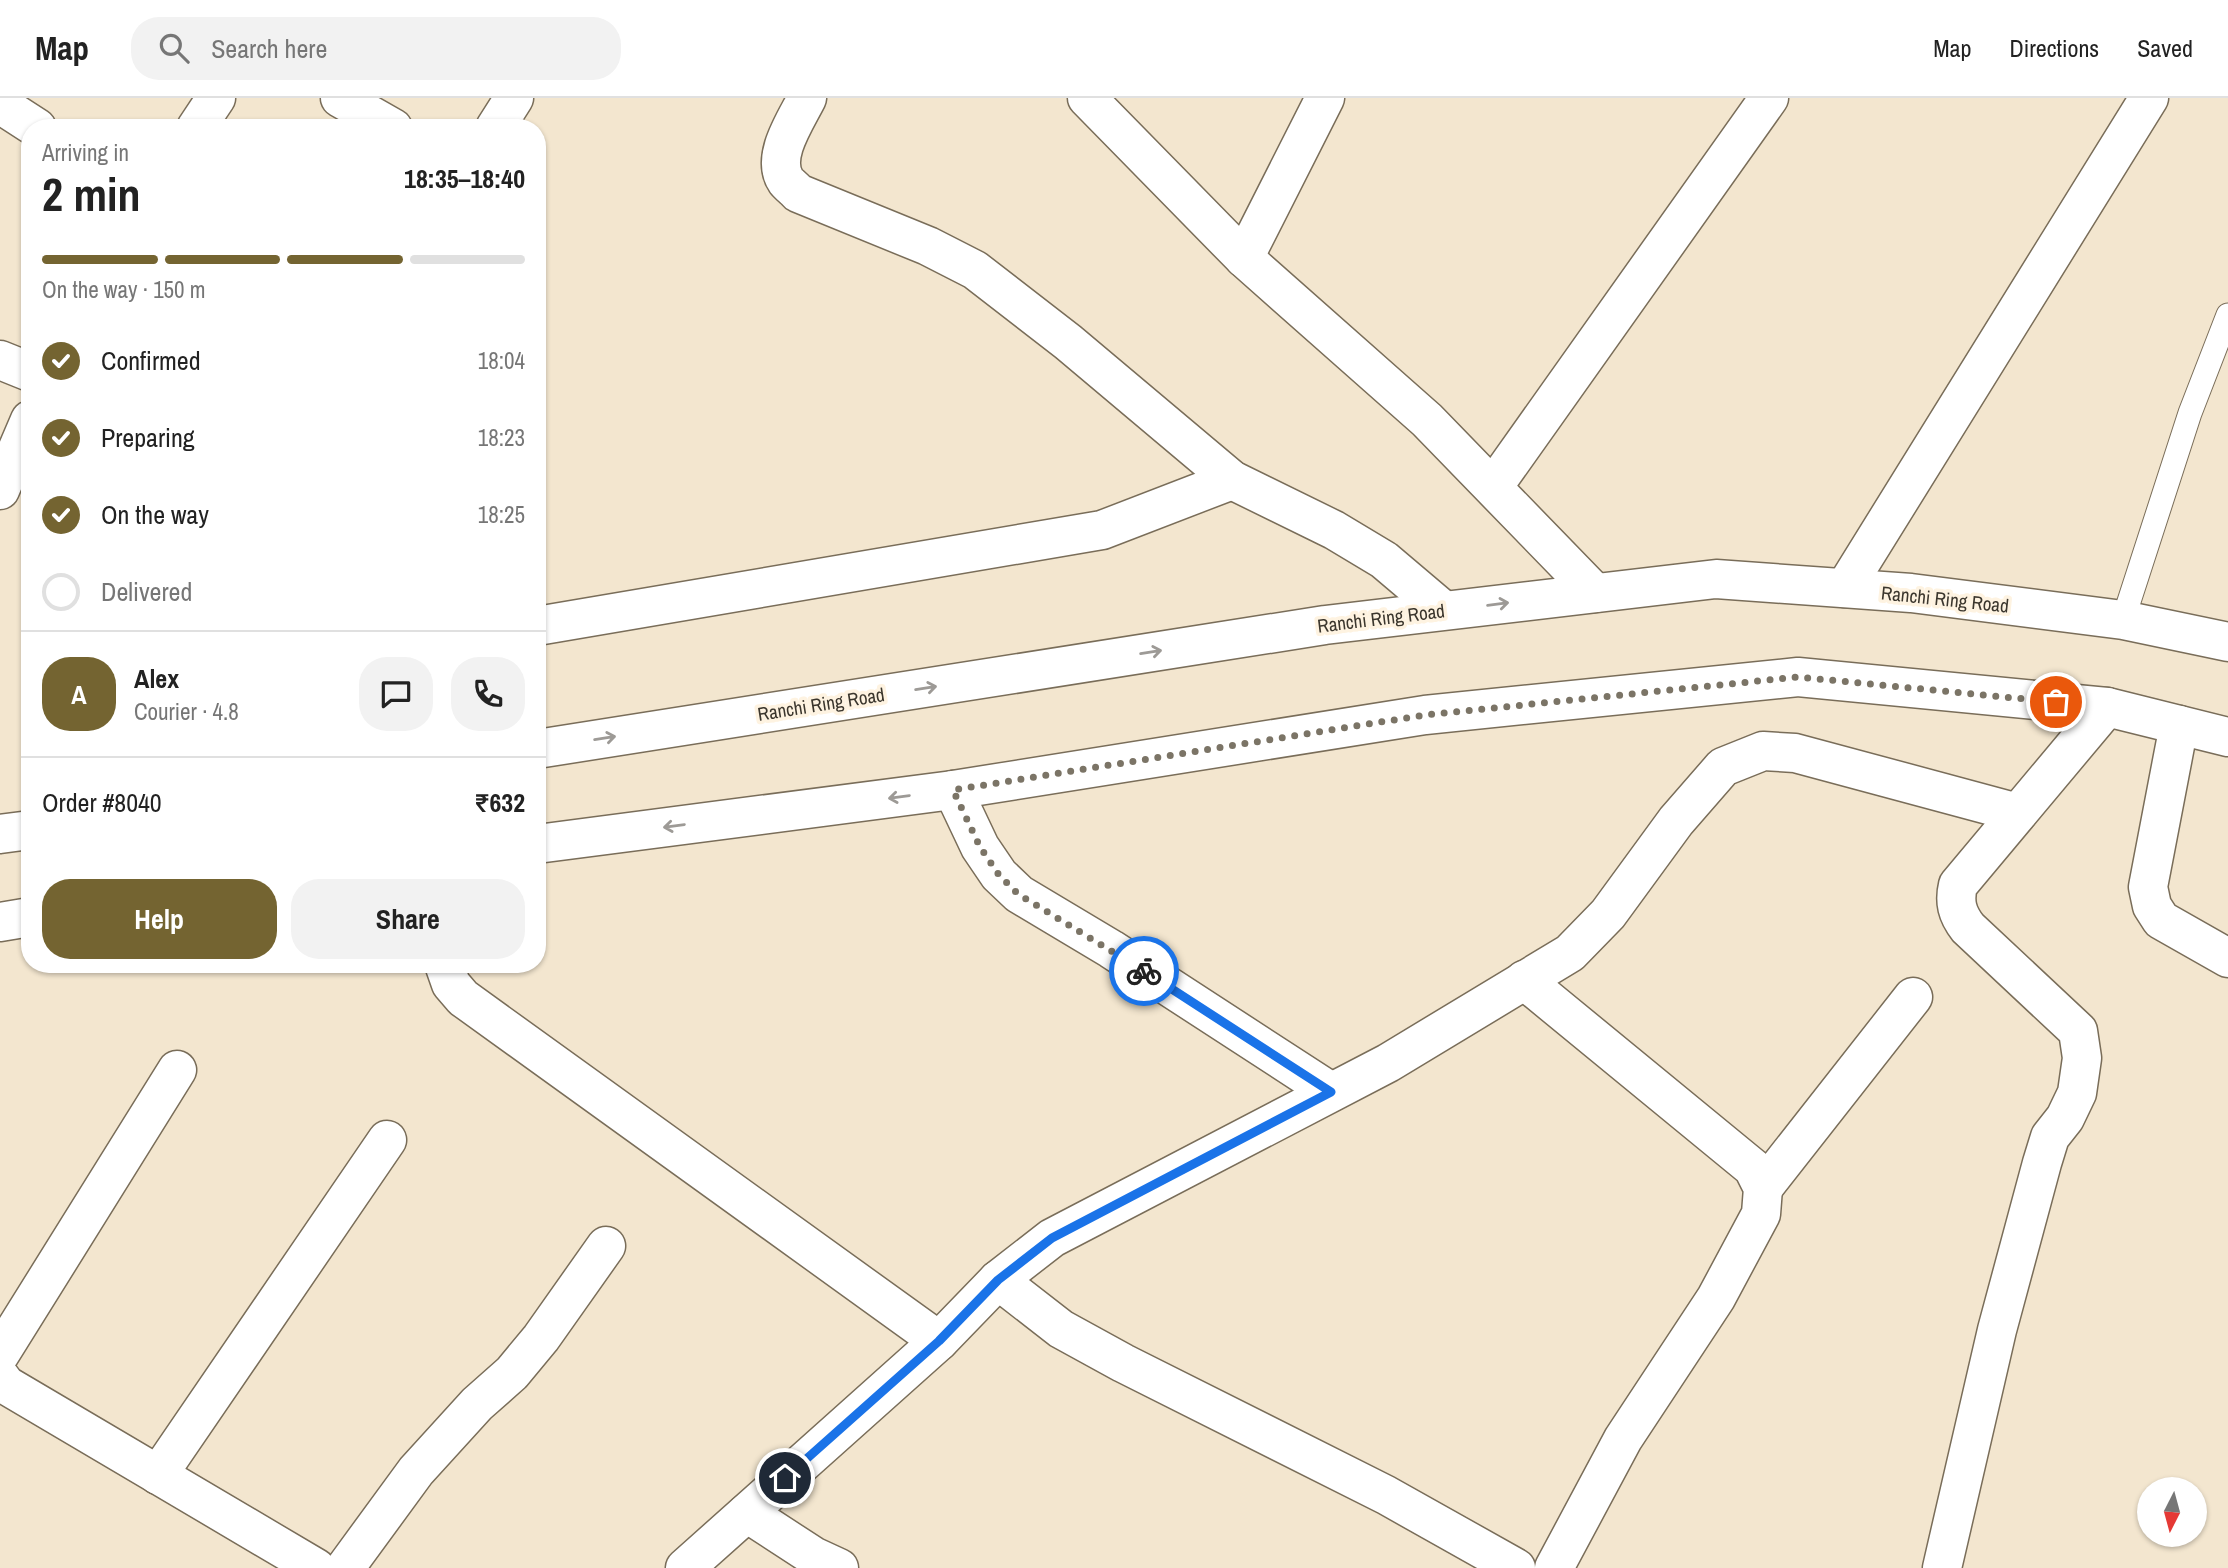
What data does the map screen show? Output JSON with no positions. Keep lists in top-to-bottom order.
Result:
{
  "streets": {
    "street": ["Ranchi Ring Road"]
  },
  "north": "bottom",
  "page": {
    "header": "Map",
    "search": "Search here",
    "nav": ["Map", "Directions", "Saved"],
    "heading": ["2 min", "Arriving in", "18:35–18:40"],
    "panel": [
      "Alex",
      "Courier · 4.8",
      "Order #8040",
      "₹632"
    ],
    "bar": "On the way · 150 m",
    "list": [
      ["Confirmed", "18:04"],
      ["Preparing", "18:23"],
      ["On the way", "18:25"],
      "Delivered"
    ],
    "round": "A",
    "buttons": ["Help", "Share"]
  }
}
